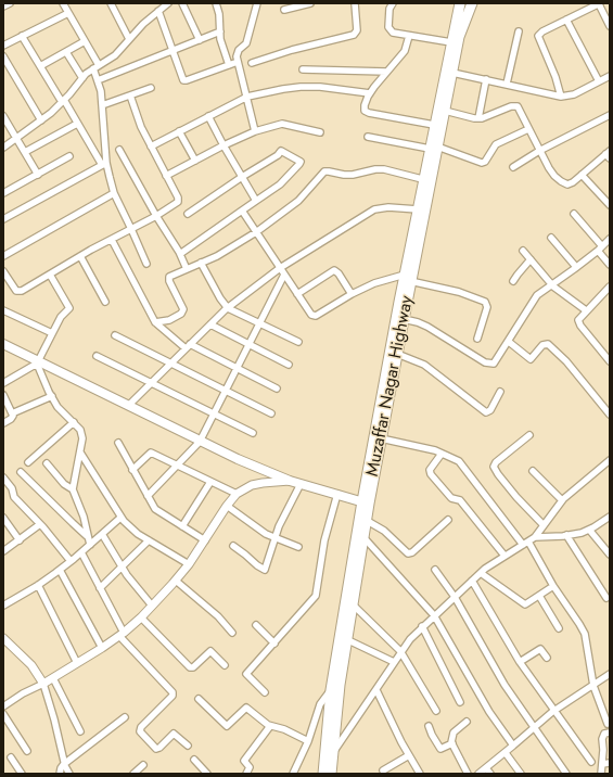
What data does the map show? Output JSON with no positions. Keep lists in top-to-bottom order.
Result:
{
  "streets": {
    "main road": ["Muzaffar Nagar Highway"]
  }
}
